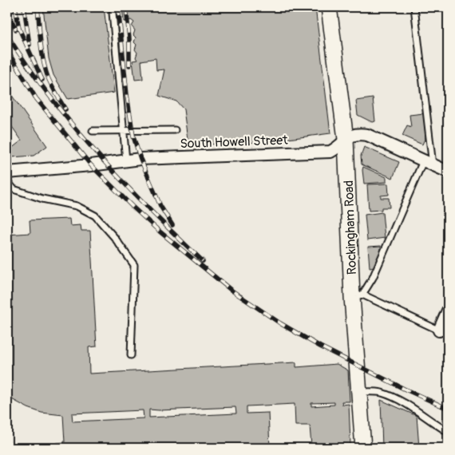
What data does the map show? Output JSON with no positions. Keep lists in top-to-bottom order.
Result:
{
  "streets": {
    "street": ["South Howell Street", "Rockingham Road"]
  },
  "crossings": [
    ["South Howell Street", "Rockingham Road"]
  ]
}
